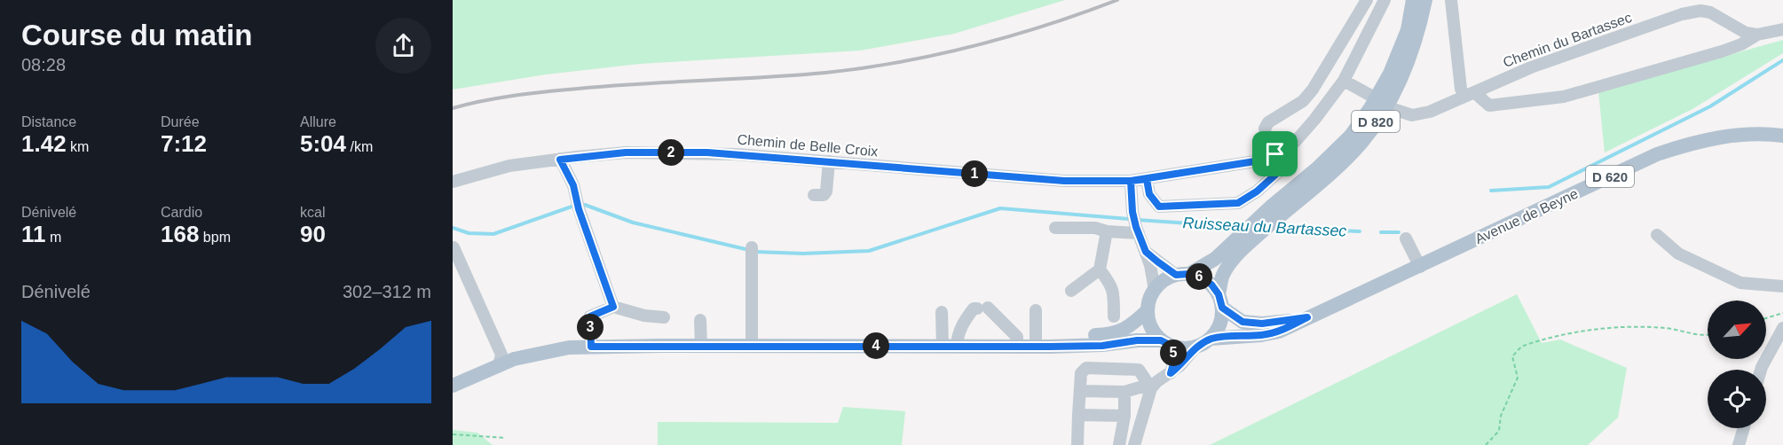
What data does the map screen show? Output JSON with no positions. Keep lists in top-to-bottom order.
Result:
{
  "streets": {
    "main road": ["D 820", "D 620", "Avenue de Beyne"],
    "street": ["Chemin du Bartassec", "Chemin de Belle Croix"]
  },
  "crossings": [
    ["D 820", "Avenue de Beyne"]
  ],
  "water": ["Ruisseau du Bartassec"],
  "north": "top right",
  "page": {
    "heading": ["Course du matin", "08:28"],
    "stats": [
      ["Distance", "1.42 km"],
      ["Durée", "7:12"],
      ["Allure", "5:04 /km"],
      ["Dénivelé", "11 m"],
      ["Cardio", "168 bpm"],
      ["kcal", "90"]
    ],
    "pins": [
      "2",
      "1",
      "6",
      "3",
      "4",
      "5"
    ],
    "chart": ["Dénivelé", "302–312 m"]
  }
}
